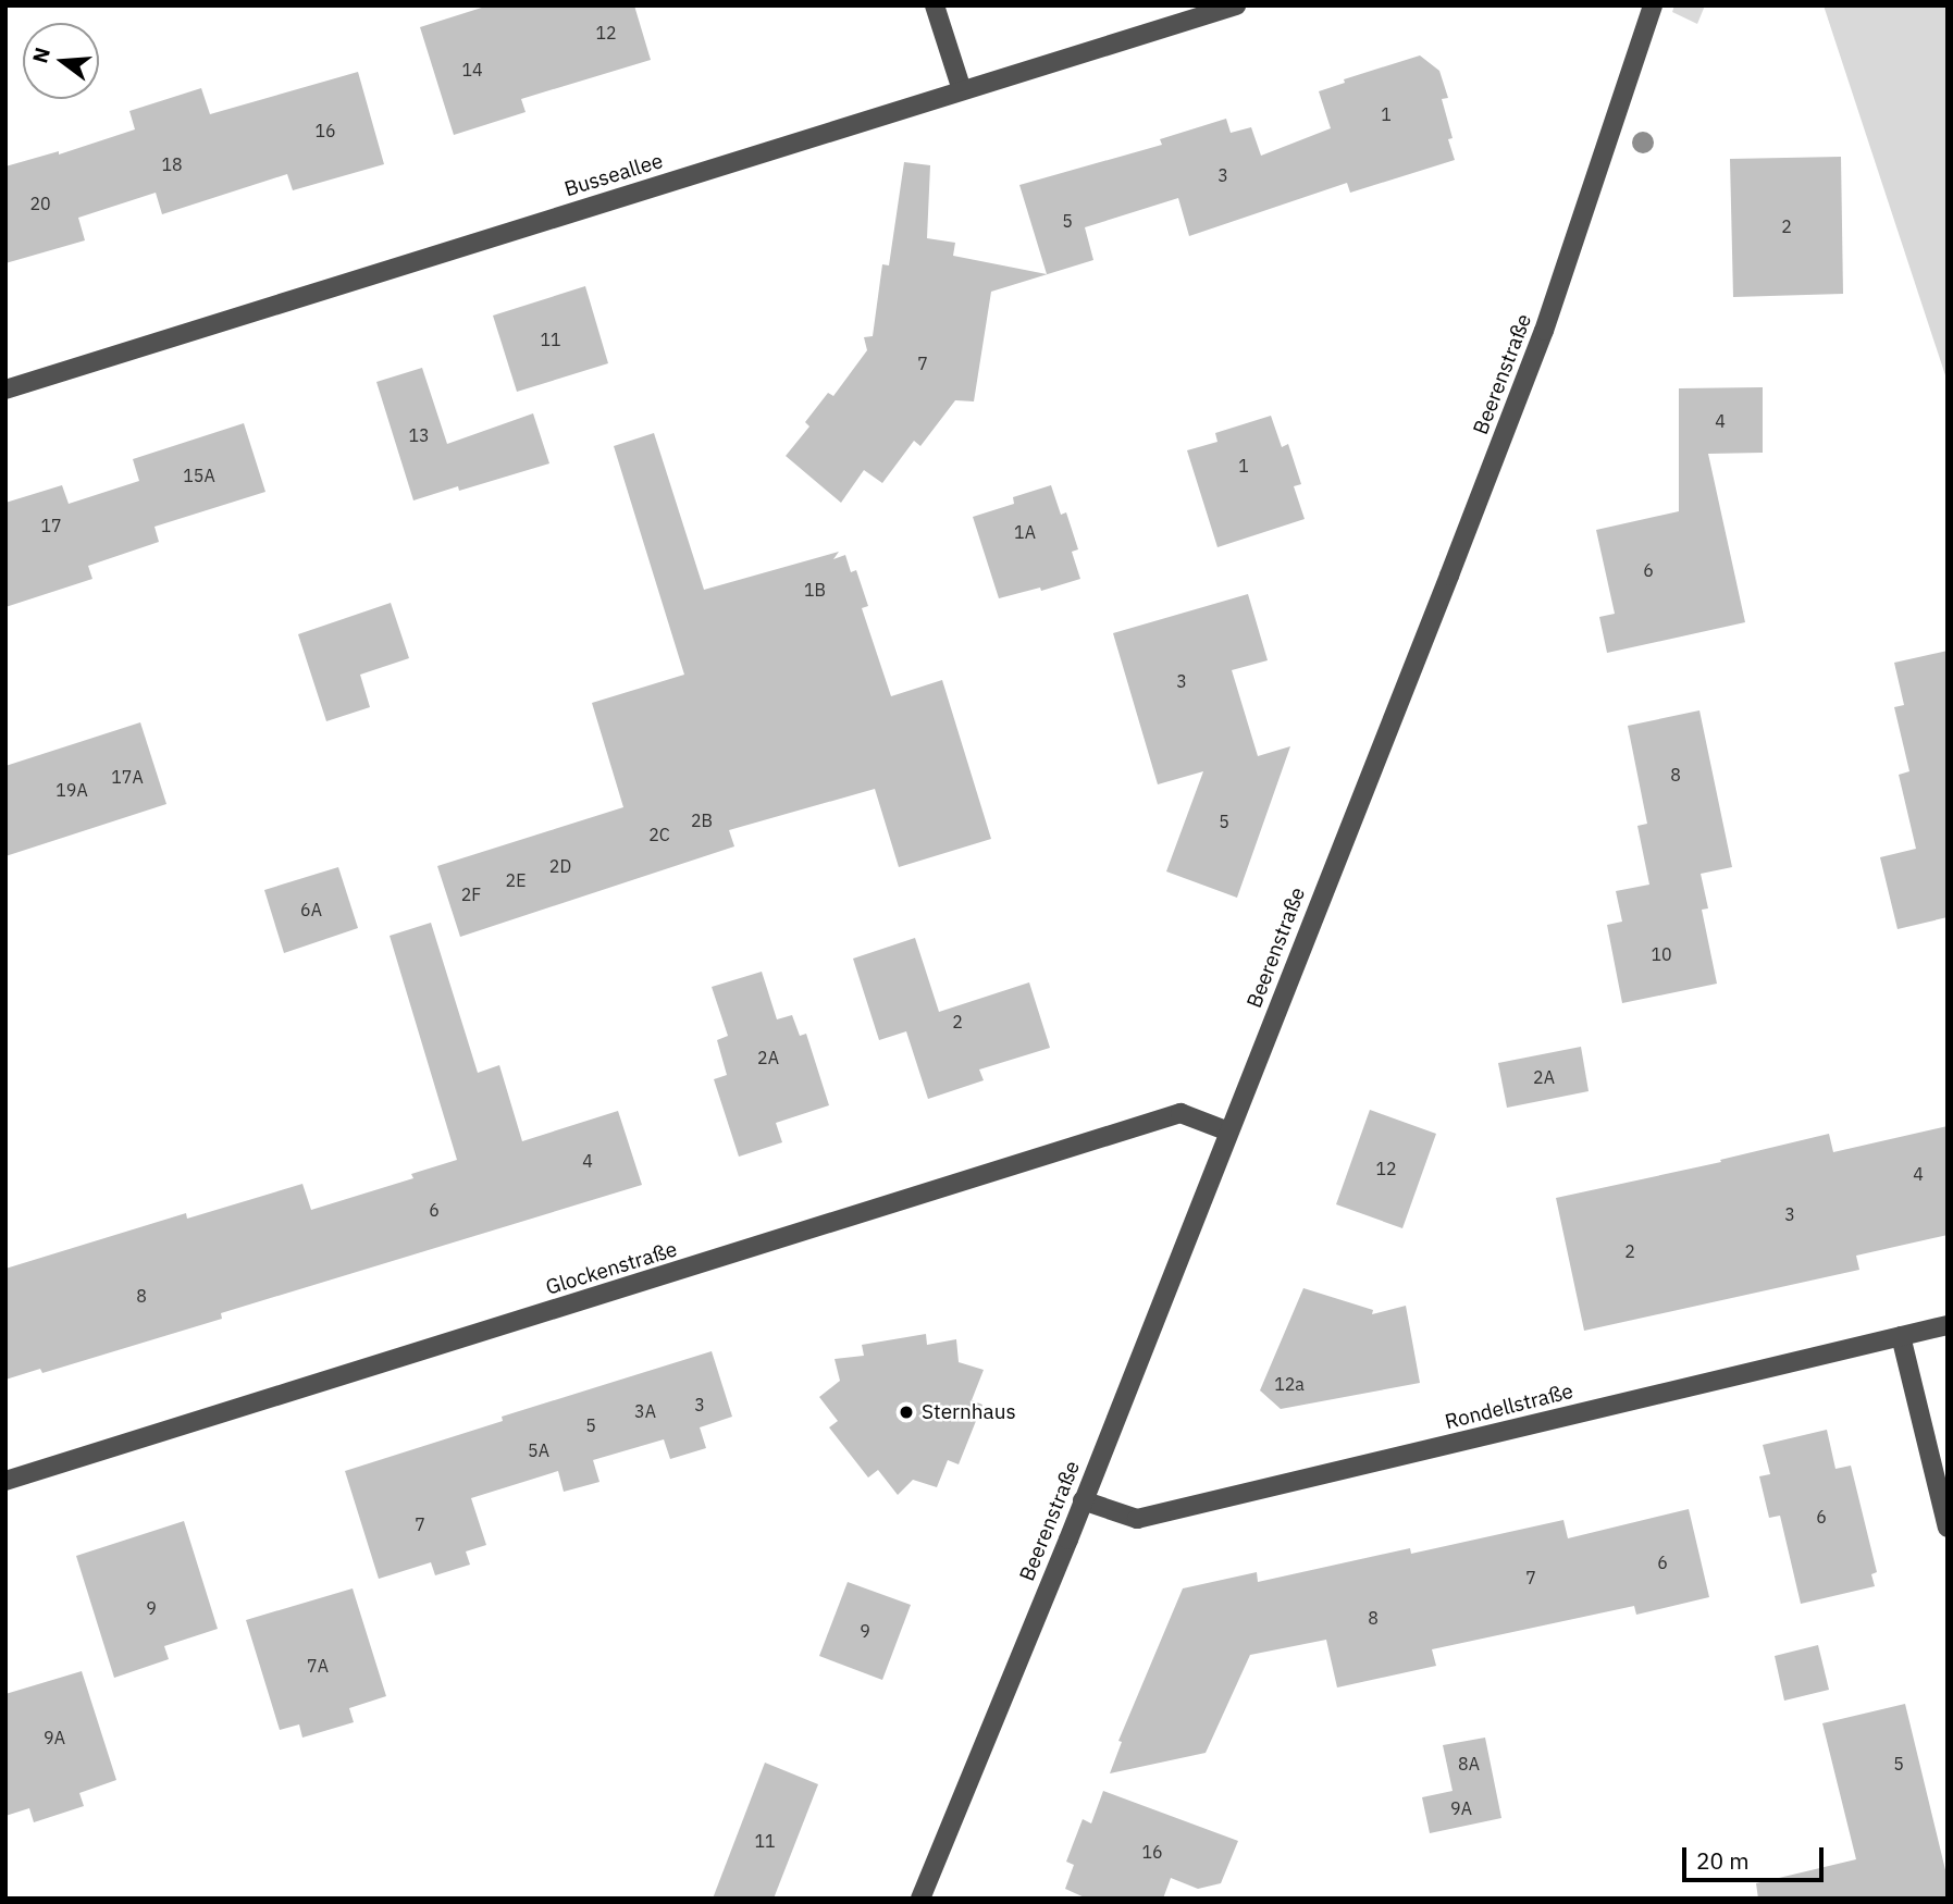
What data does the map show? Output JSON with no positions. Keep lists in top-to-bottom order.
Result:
{
  "streets": {
    "street": [
      "Busseallee",
      "Beerenstraße",
      "Glockenstraße",
      "Rondellstraße"
    ]
  },
  "crossings": [
    ["Beerenstraße", "Glockenstraße"],
    ["Beerenstraße", "Rondellstraße"]
  ],
  "places": ["Sternhaus"],
  "house_numbers": [
    "12",
    "14",
    "1",
    "16",
    "18",
    "3",
    "20",
    "5",
    "2",
    "11",
    "7",
    "4",
    "13",
    "1",
    "15A",
    "17",
    "1A",
    "6",
    "1B",
    "3",
    "8",
    "17A",
    "19A",
    "2B",
    "5",
    "2C",
    "2D",
    "2E",
    "2F",
    "6A",
    "10",
    "2",
    "2A",
    "2A",
    "4",
    "12",
    "4",
    "6",
    "3",
    "2",
    "8",
    "12a",
    "3",
    "3A",
    "5",
    "5A",
    "6",
    "7",
    "6",
    "7",
    "9",
    "8",
    "9",
    "7A",
    "9A",
    "8A",
    "5",
    "9A",
    "11",
    "16"
  ],
  "scale_bar": "20 m",
  "north": "left"
}
